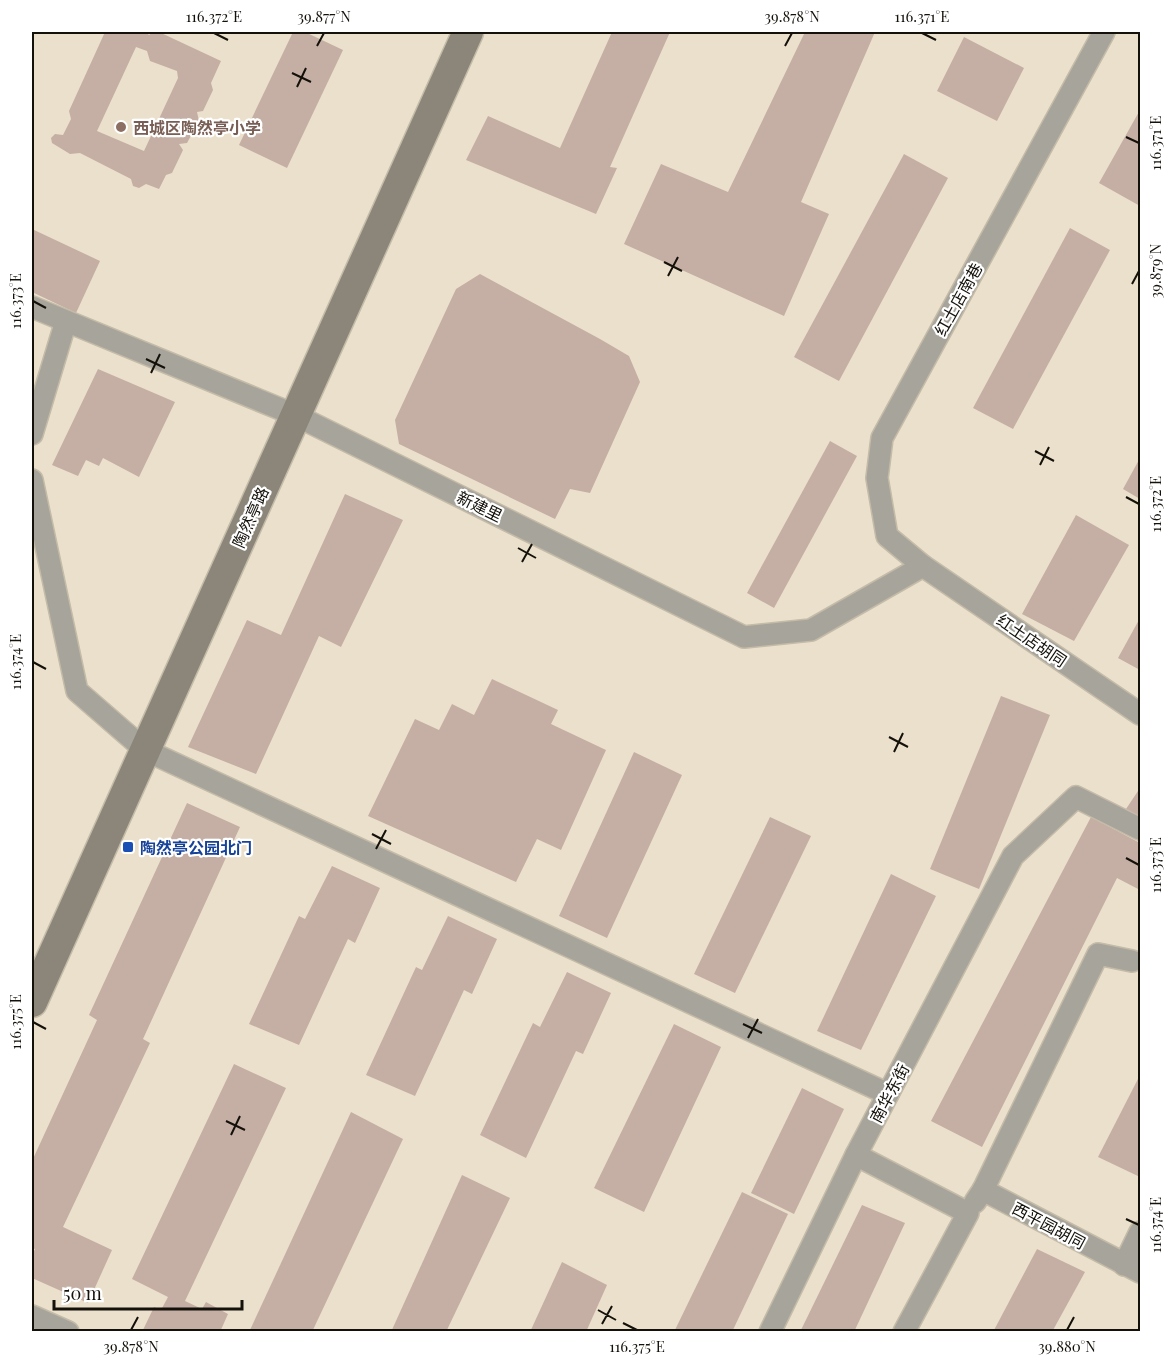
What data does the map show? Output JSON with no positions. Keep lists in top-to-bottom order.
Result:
{
  "streets": {
    "main road": ["陶然亭路"],
    "street": [
      "红土店南巷",
      "新建里",
      "红土店胡同",
      "南华东街",
      "西平园胡同"
    ]
  },
  "crossings": [
    ["红土店南巷", "新建里"],
    ["红土店南巷", "红土店胡同"],
    ["新建里", "陶然亭路"],
    ["新建里", "红土店胡同"]
  ],
  "places": {
    "other": ["西城区陶然亭小学"],
    "transit": ["陶然亭公园北门"]
  },
  "scale_bar": "50 m",
  "coordinates": [
    "116.372°E",
    "39.877°N",
    "39.878°N",
    "116.371°E",
    "39.879°N",
    "116.373°E",
    "116.374°E",
    "116.375°E",
    "39.880°N"
  ]
}
